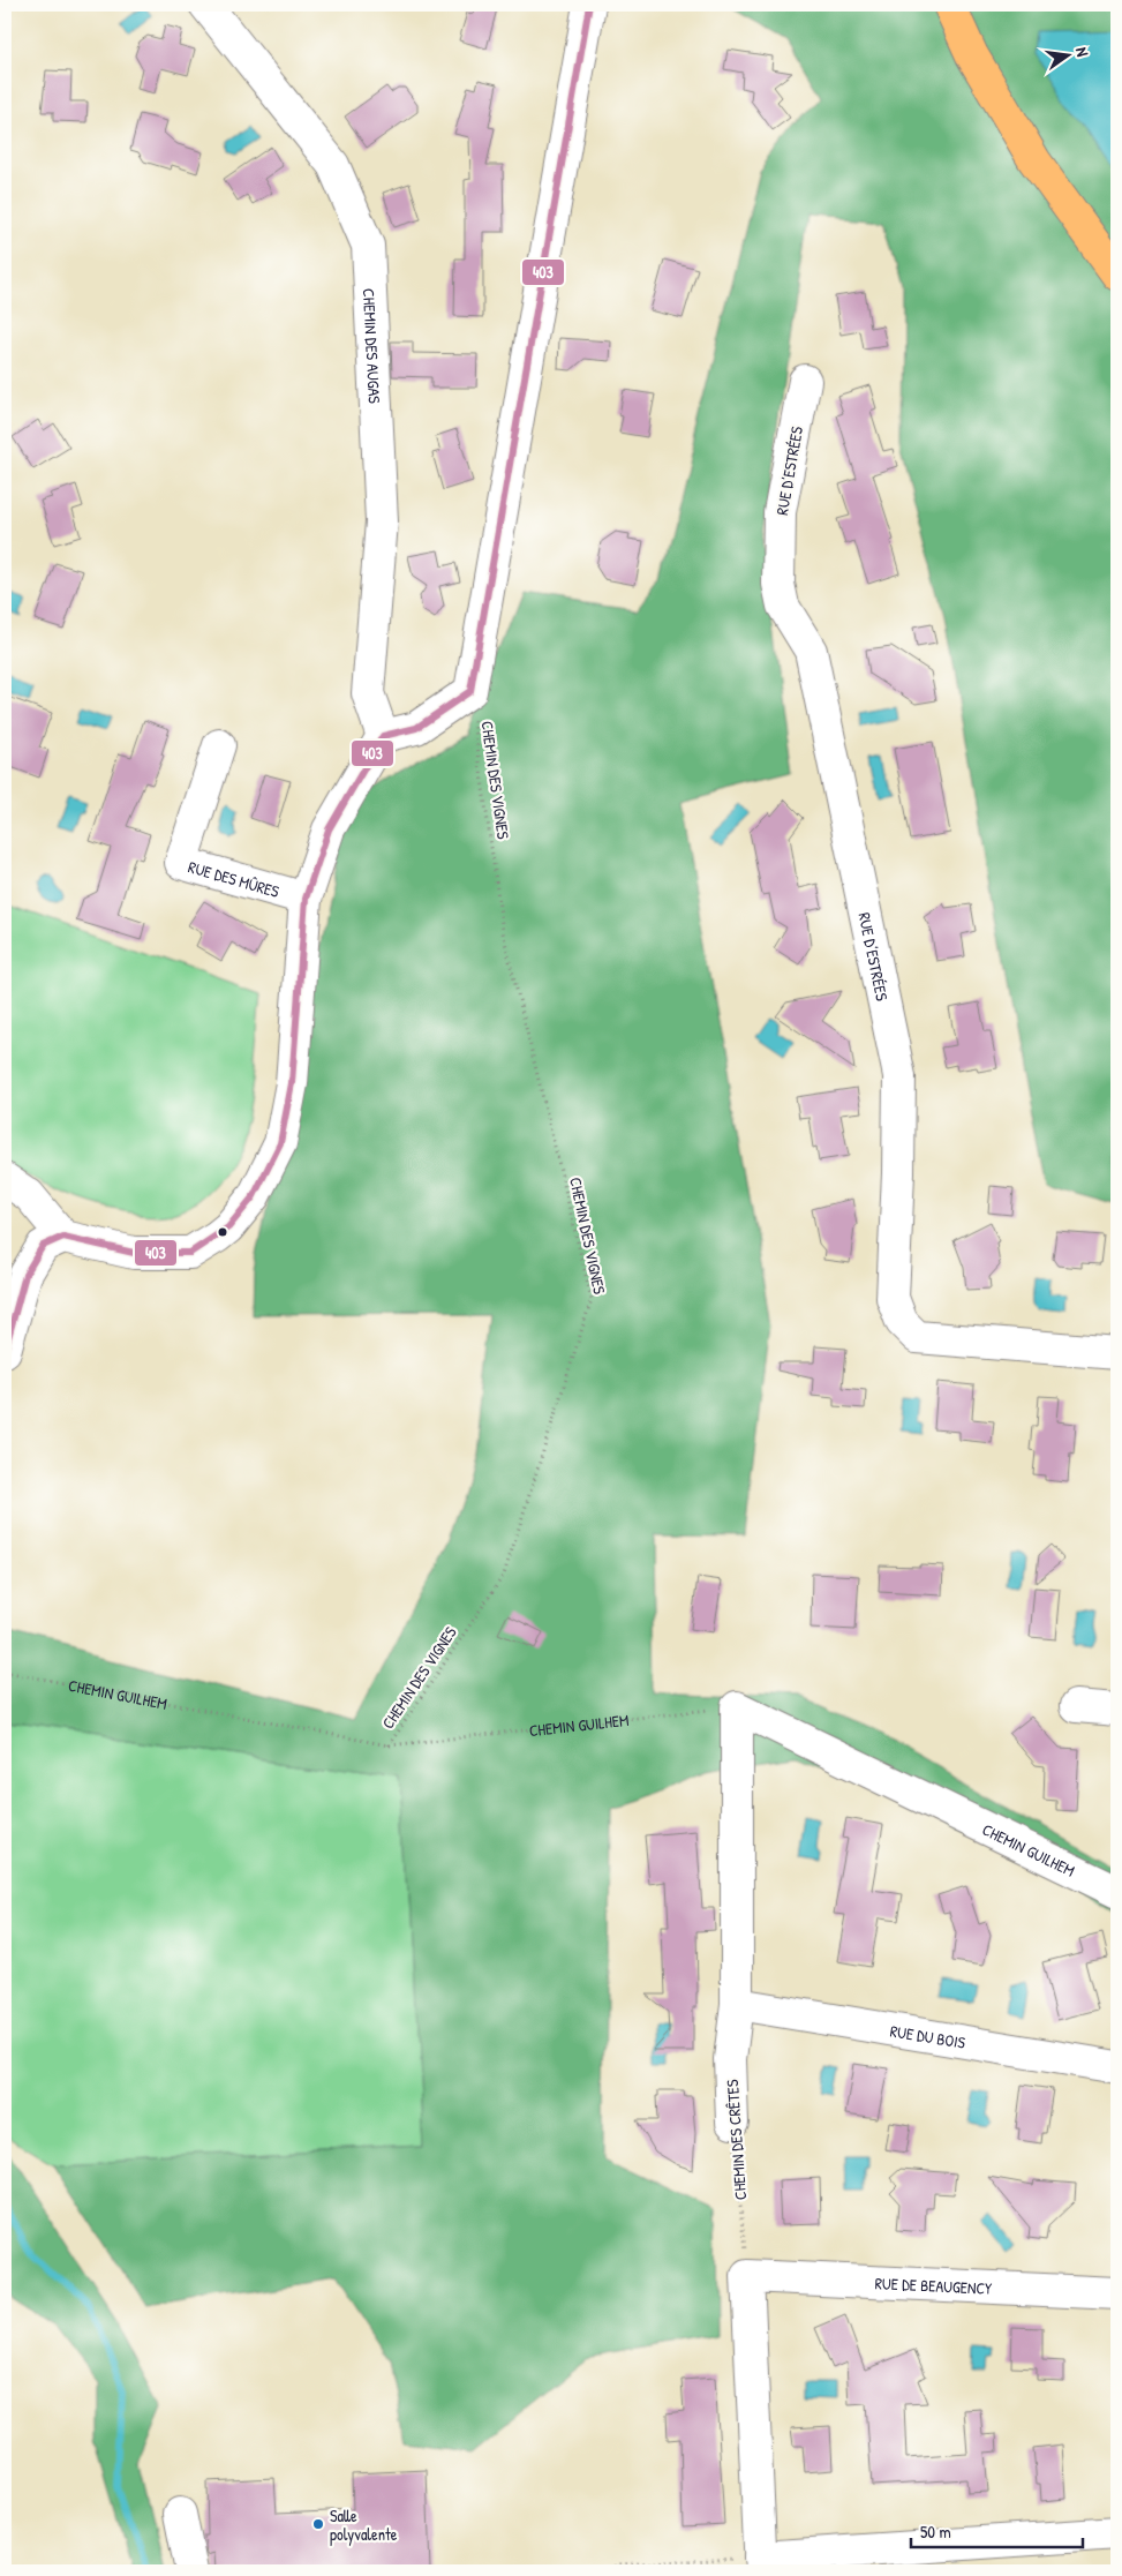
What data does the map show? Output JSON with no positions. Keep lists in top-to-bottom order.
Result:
{
  "streets": {
    "street": [
      "CHEMIN DES AUGAS",
      "RUE D’ESTRÉES",
      "RUE DES MÛRES",
      "CHEMIN GUILHEM",
      "RUE DU BOIS",
      "CHEMIN DES CRÊTES",
      "RUE DE BEAUGENCY"
    ],
    "path": ["CHEMIN DES VIGNES"]
  },
  "crossings": [
    ["CHEMIN DES VIGNES", "CHEMIN GUILHEM"],
    ["CHEMIN GUILHEM", "CHEMIN DES CRÊTES"],
    ["RUE DU BOIS", "CHEMIN DES CRÊTES"],
    ["CHEMIN DES CRÊTES", "RUE DE BEAUGENCY"]
  ],
  "places": ["Salle polyvalente"],
  "lines": ["transit line 403"],
  "scale_bar": "50 m",
  "north": "right"
}
